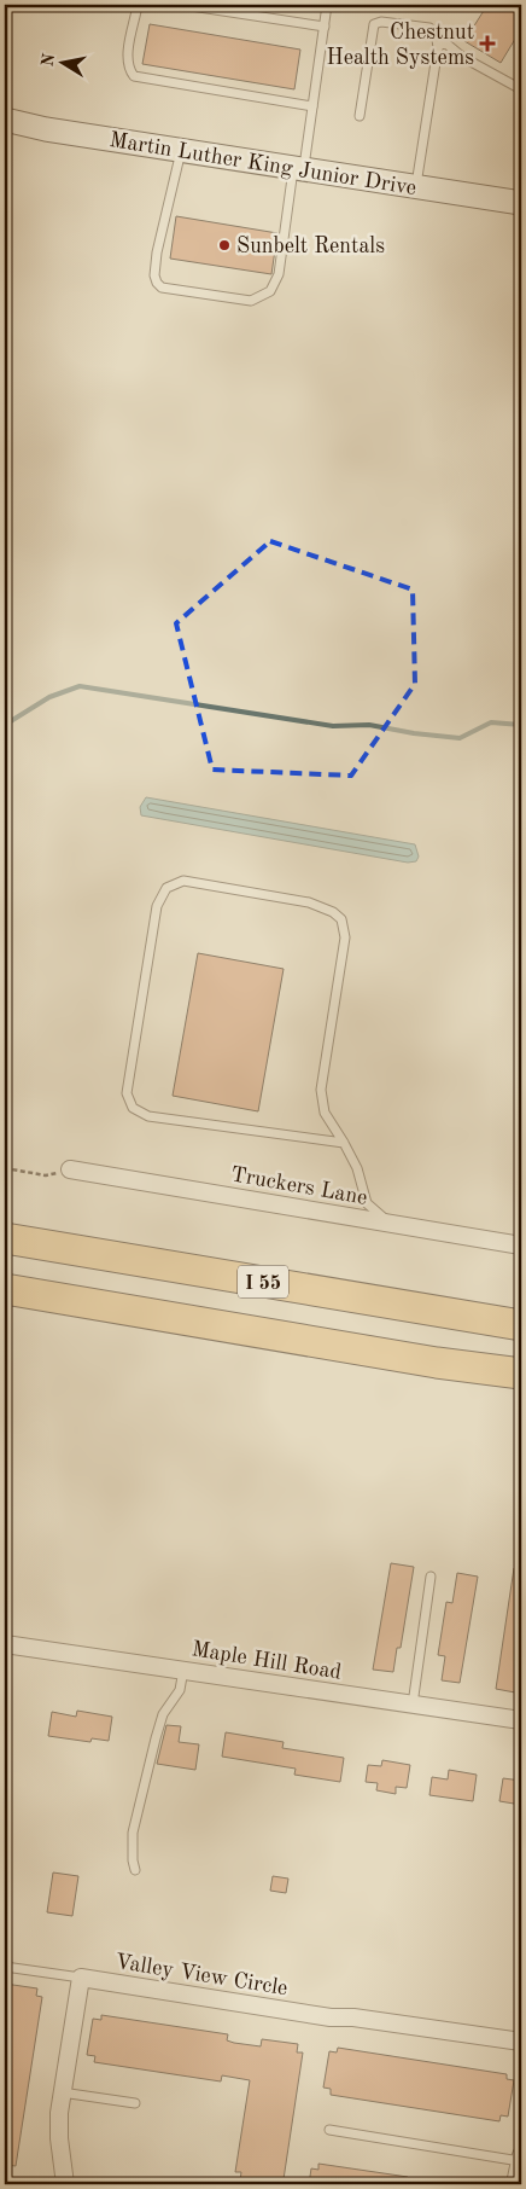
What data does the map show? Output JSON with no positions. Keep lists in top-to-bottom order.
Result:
{
  "streets": {
    "highway": ["I 55"],
    "main road": ["Martin Luther King Junior Drive"],
    "street": ["Truckers Lane", "Maple Hill Road", "Valley View Circle"]
  },
  "places": {
    "health": ["Chestnut Health Systems"],
    "other": ["Sunbelt Rentals"]
  },
  "north": "left"
}
